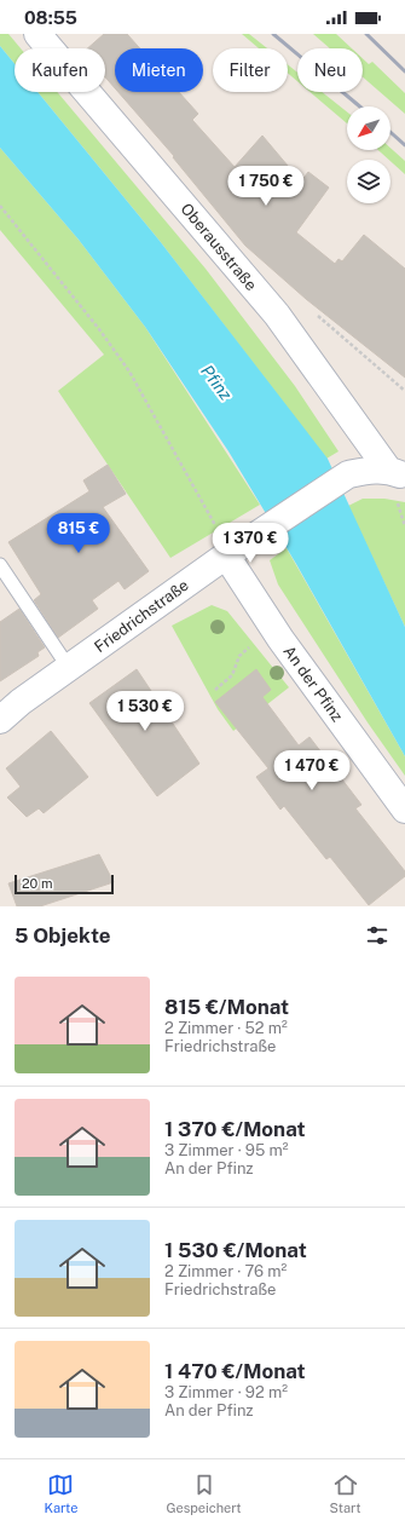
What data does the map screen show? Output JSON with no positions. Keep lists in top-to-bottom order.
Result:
{
  "streets": {
    "street": ["Oberausstraße", "Friedrichstraße", "An der Pfinz"]
  },
  "crossings": [
    ["Oberausstraße", "Friedrichstraße"],
    ["Friedrichstraße", "An der Pfinz"]
  ],
  "water": ["Pfinz"],
  "scale_bar": "20 m",
  "north": "bottom left",
  "page": {
    "status": "08:55",
    "chip": [
      "Kaufen",
      "Mieten",
      "Filter",
      "Neu"
    ],
    "price": [
      "1 750 €",
      "815 €",
      "1 370 €",
      "1 530 €",
      "1 470 €"
    ],
    "scale": "20 m",
    "heading": "5 Objekte",
    "list": [
      {
        "name": "815 €/Monat",
        "note": "2 Zimmer · 52 m² · Friedrichstraße"
      },
      {
        "name": "1 370 €/Monat",
        "note": "3 Zimmer · 95 m² · An der Pfinz"
      },
      {
        "name": "1 530 €/Monat",
        "note": "2 Zimmer · 76 m² · Friedrichstraße"
      },
      {
        "name": "1 470 €/Monat",
        "note": "3 Zimmer · 92 m² · An der Pfinz"
      }
    ],
    "tabs": ["Karte", "Gespeichert", "Start"]
  }
}
